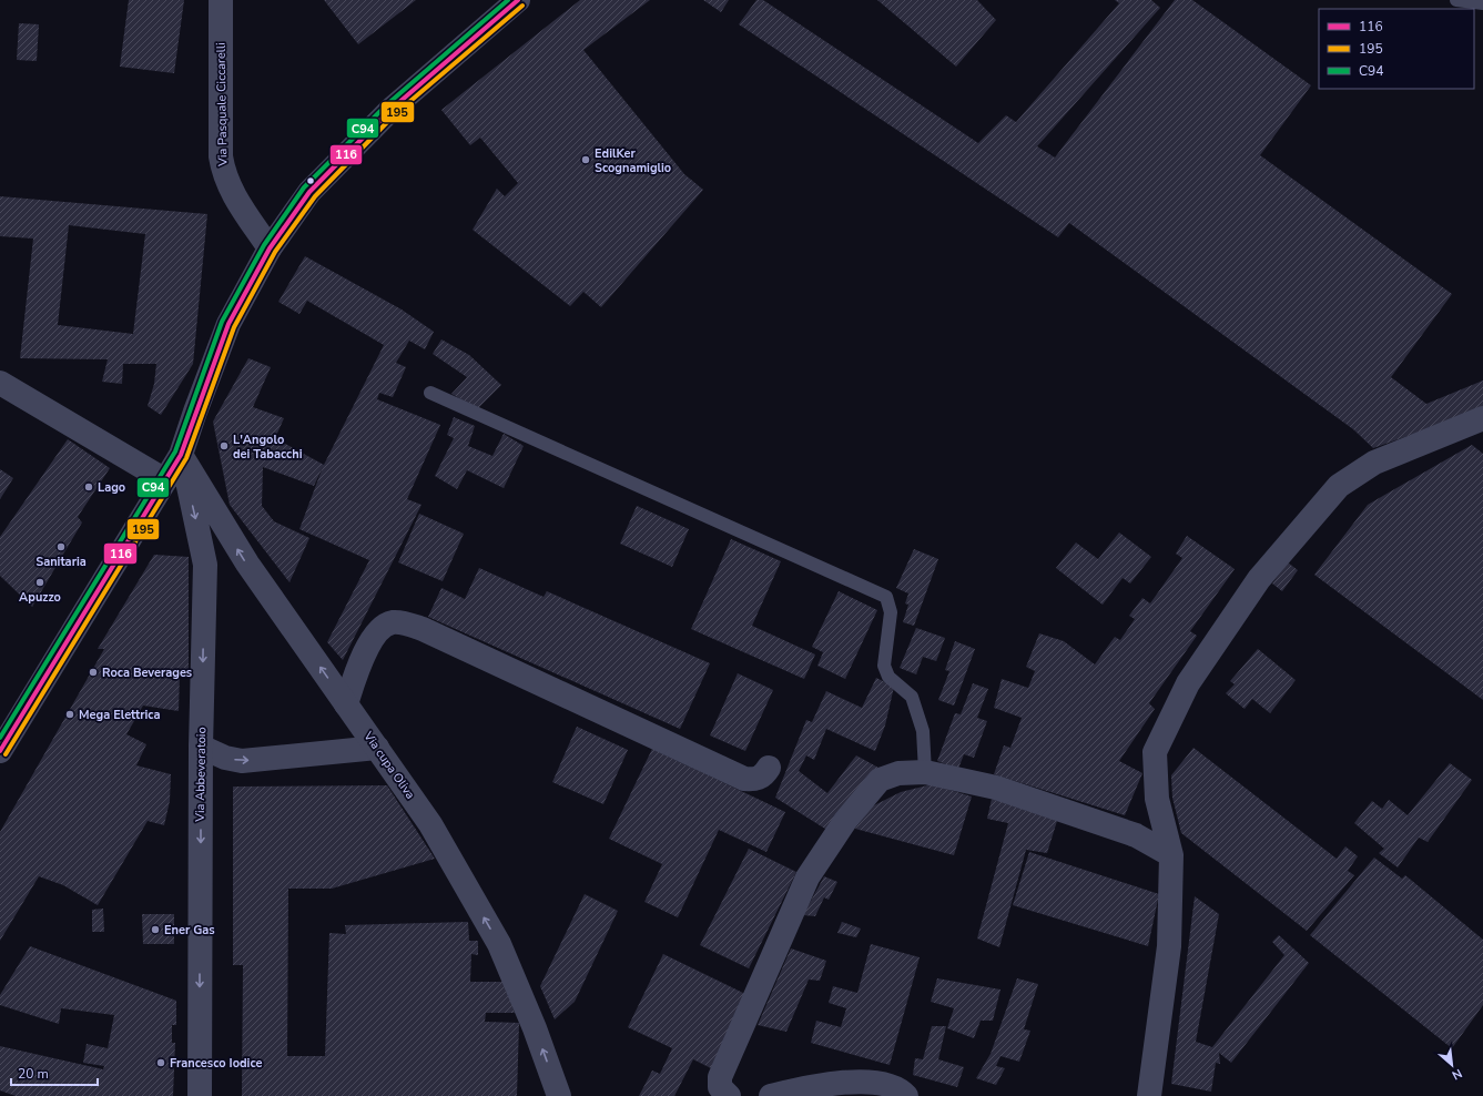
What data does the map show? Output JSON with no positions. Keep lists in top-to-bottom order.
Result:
{
  "streets": {
    "street": ["Via Pasquale Ciccarelli", "Via cupa Oliva", "Via Abbeveratoio"]
  },
  "crossings": [
    ["Via cupa Oliva", "Via Abbeveratoio"]
  ],
  "one_way": ["Via cupa Oliva", "Via Abbeveratoio"],
  "places": [
    "EdilKer Scognamiglio",
    "L'Angolo dei Tabacchi",
    "Lago",
    "Sanitaria",
    "Apuzzo",
    "Roca Beverages",
    "Mega Elettrica",
    "Ener Gas",
    "Francesco Iodice"
  ],
  "lines": ["transit line 116", "transit line C94", "transit line 195"],
  "legend": ["116", "195", "C94"],
  "scale_bar": "20 m",
  "north": "bottom right"
}
